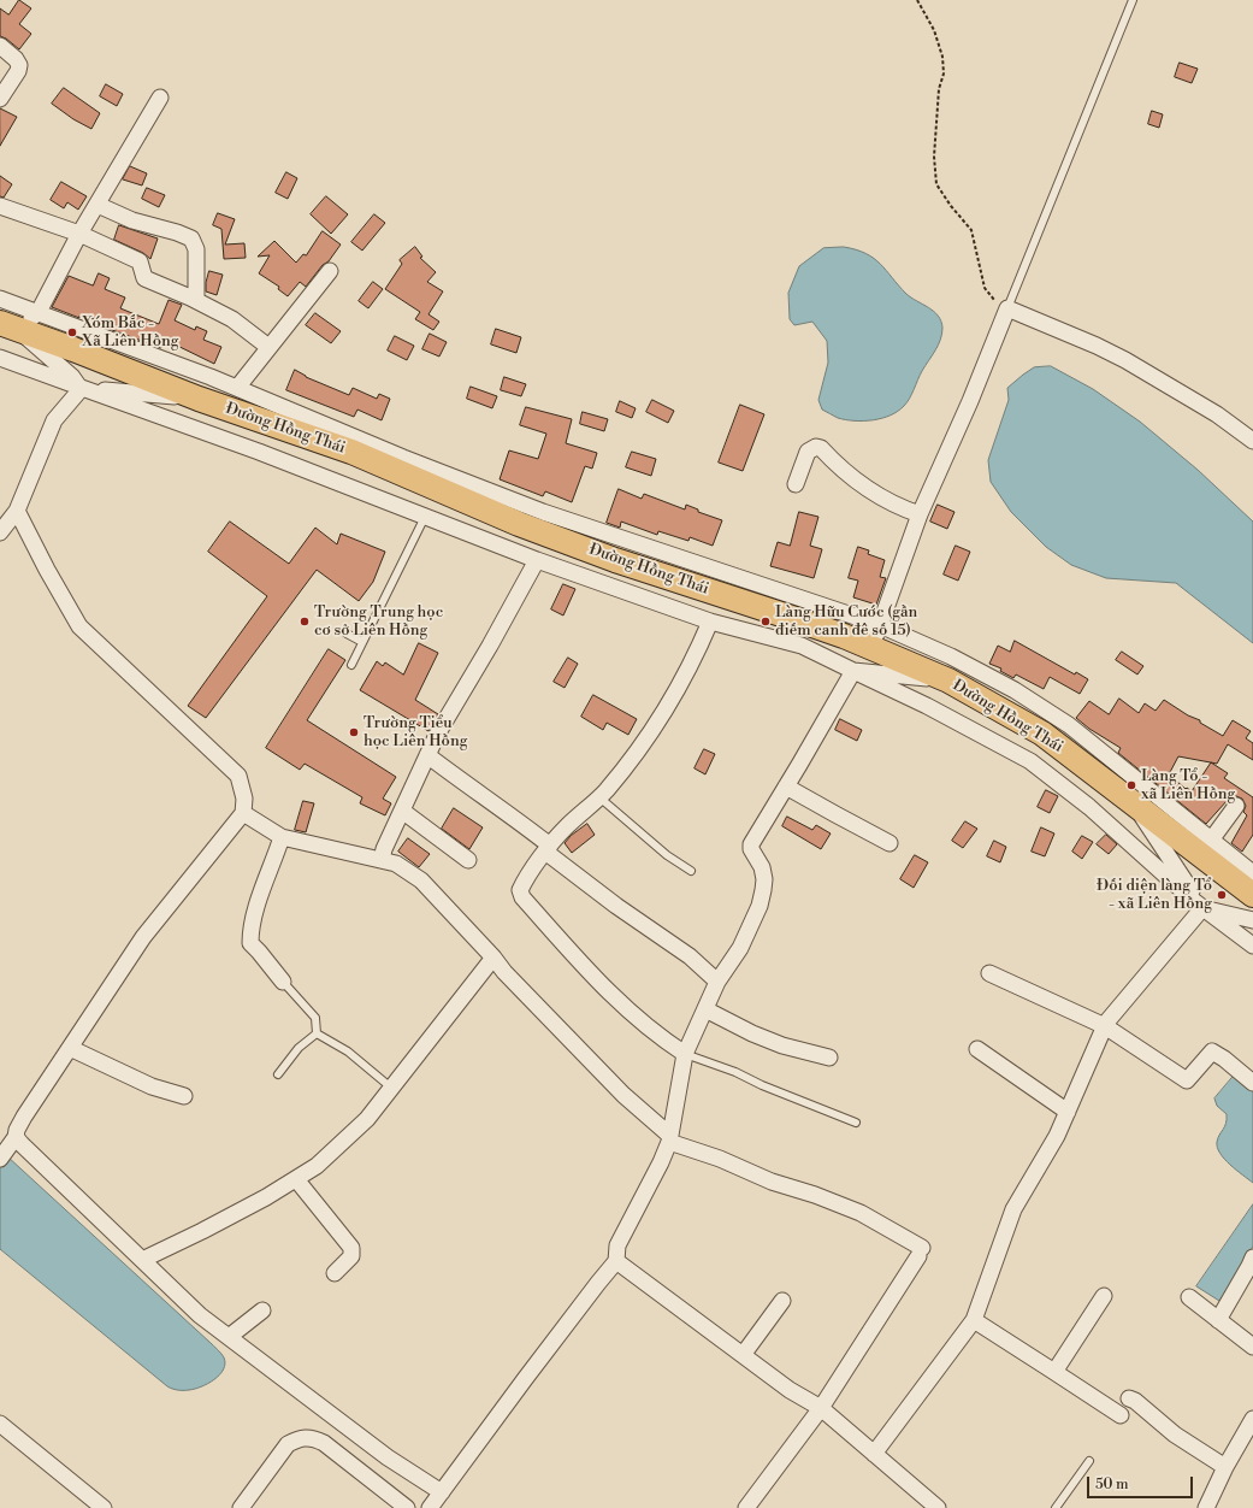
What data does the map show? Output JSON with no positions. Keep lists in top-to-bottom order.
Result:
{
  "streets": {
    "main road": ["Đường Hồng Thái"]
  },
  "places": [
    "Xóm Bắc - Xã Liên Hồng",
    "Trường Trung học cơ sở Liên Hồng",
    "Làng Hữu Cước (gần điếm canh đê số 15)",
    "Trường Tiểu học Liên Hồng",
    "Làng Tổ - xã Liên Hồng",
    "Đối diện làng Tổ - xã Liên Hồng"
  ],
  "scale_bar": "50 m"
}
